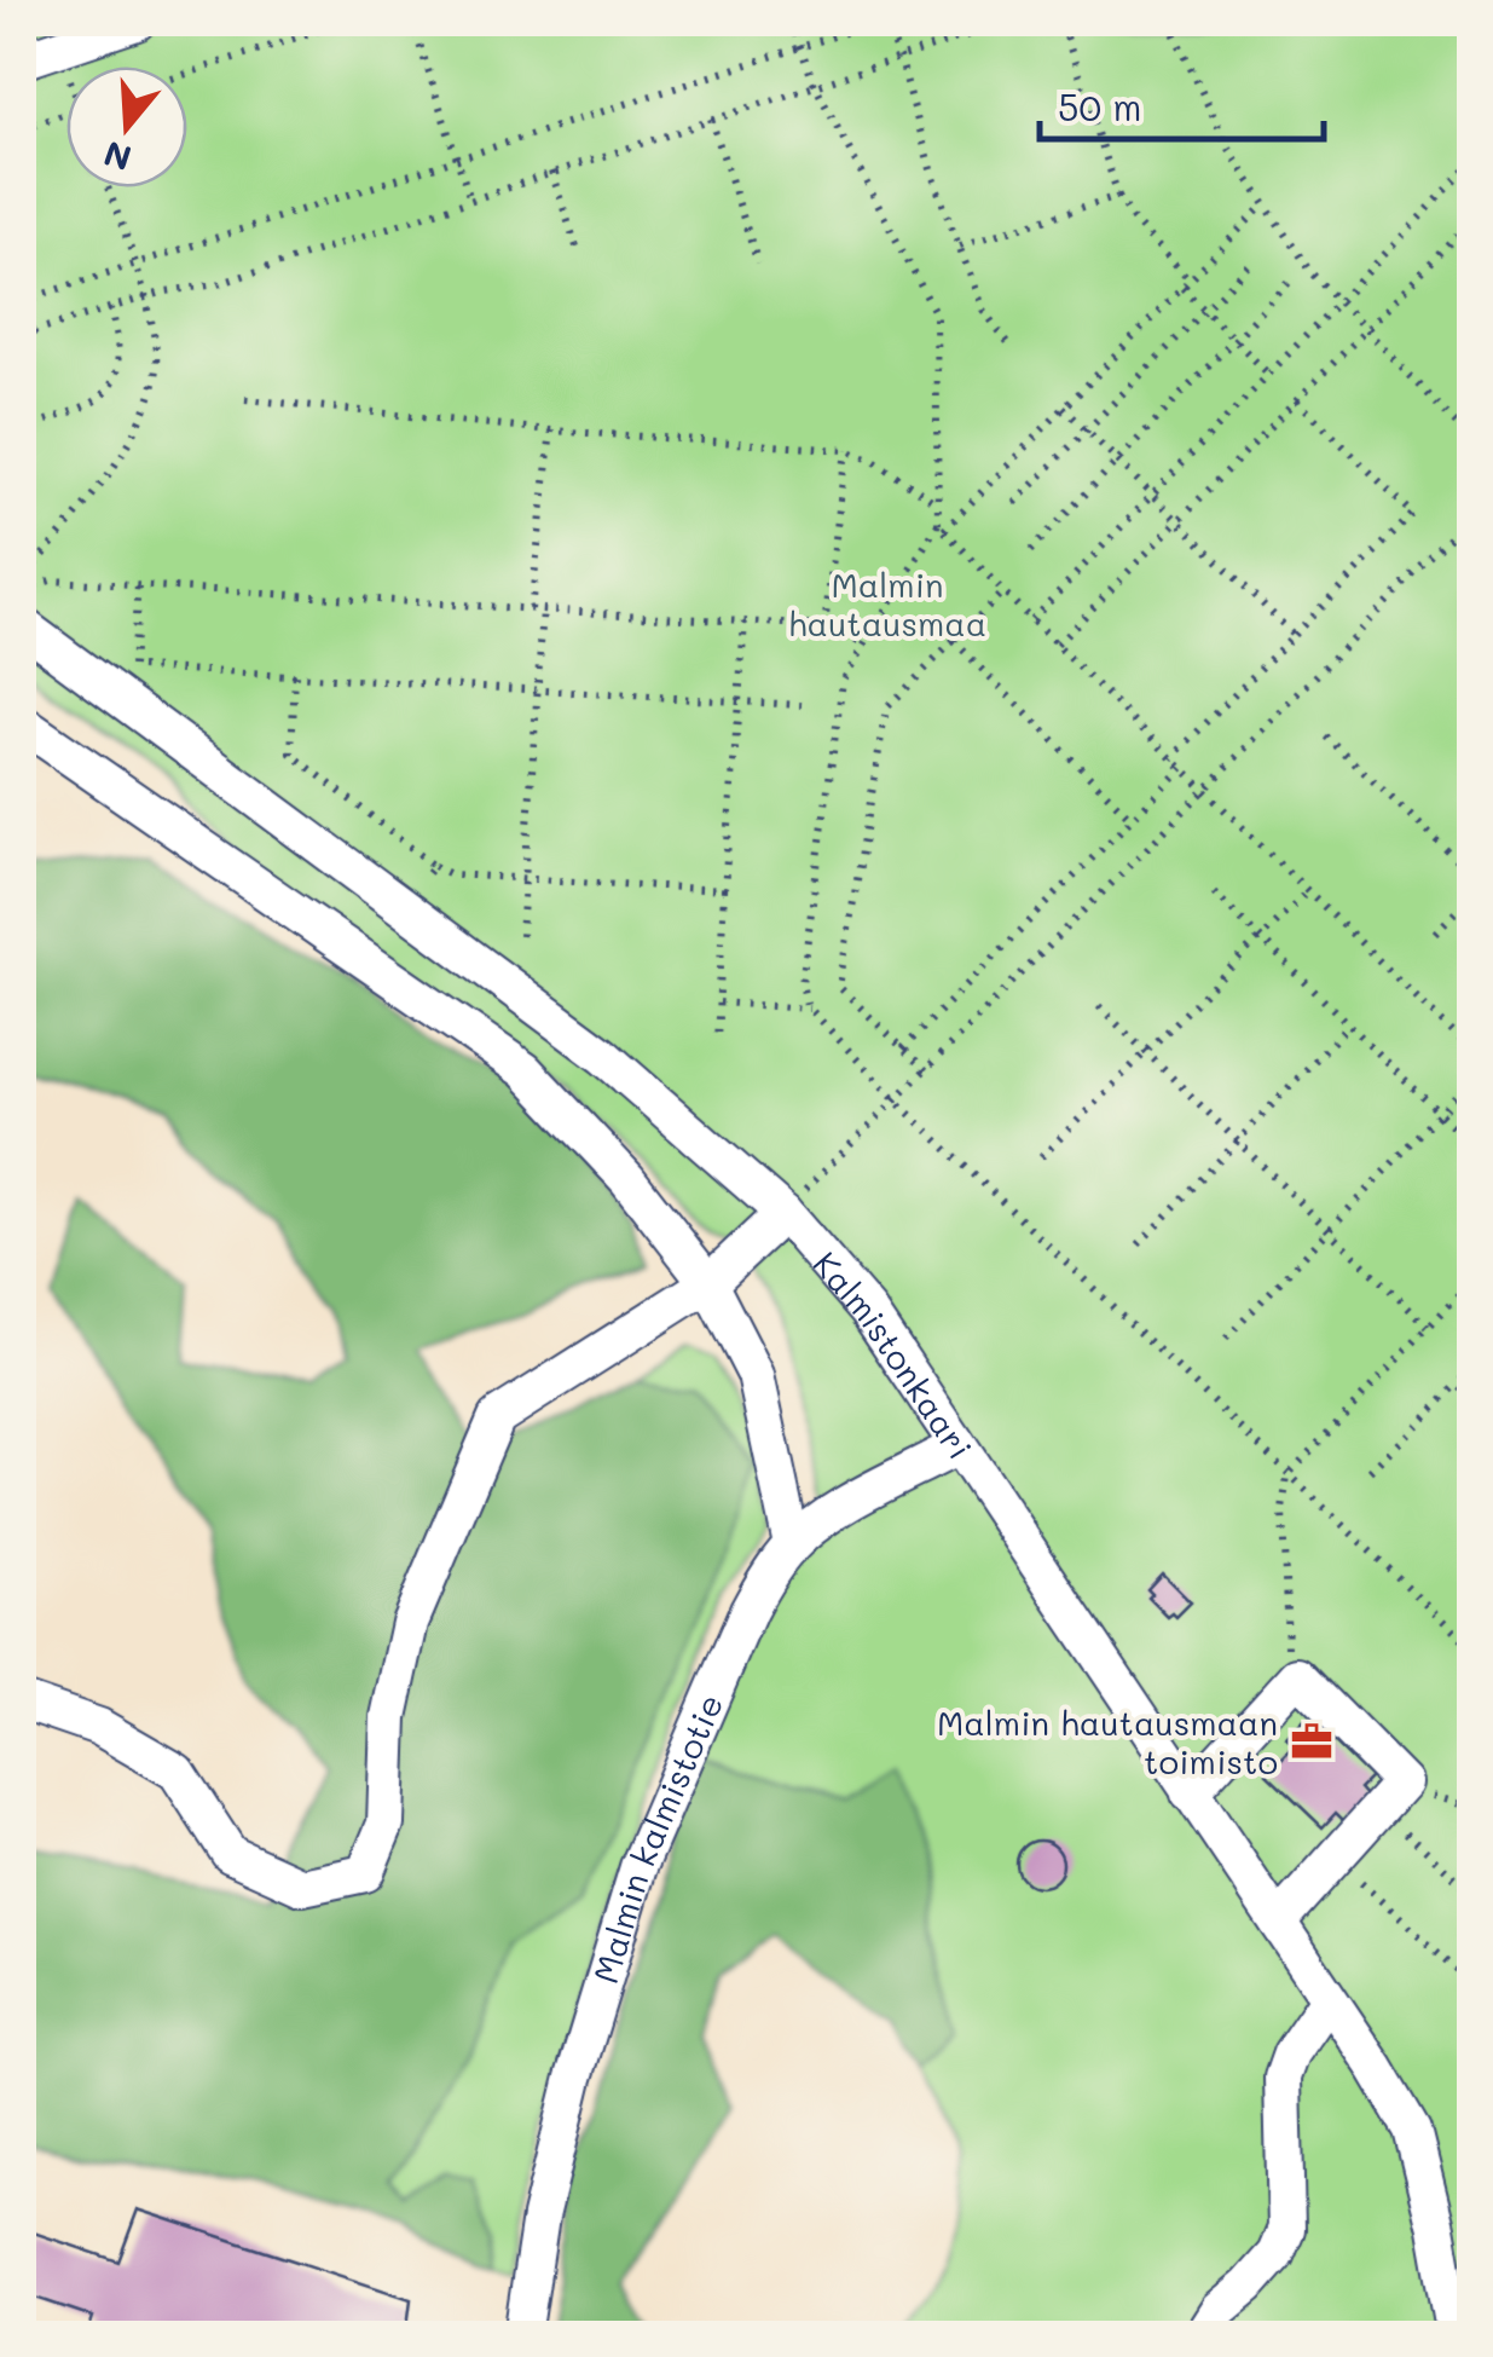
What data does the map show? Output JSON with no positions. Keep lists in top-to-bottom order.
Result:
{
  "streets": {
    "street": ["Kalmistonkaari", "Malmin kalmistotie"]
  },
  "crossings": [
    ["Kalmistonkaari", "Malmin kalmistotie"]
  ],
  "parks": ["Malmin hautausmaa"],
  "places": {
    "office": ["Malmin hautausmaan toimisto"]
  },
  "scale_bar": "50 m",
  "north": "bottom"
}
